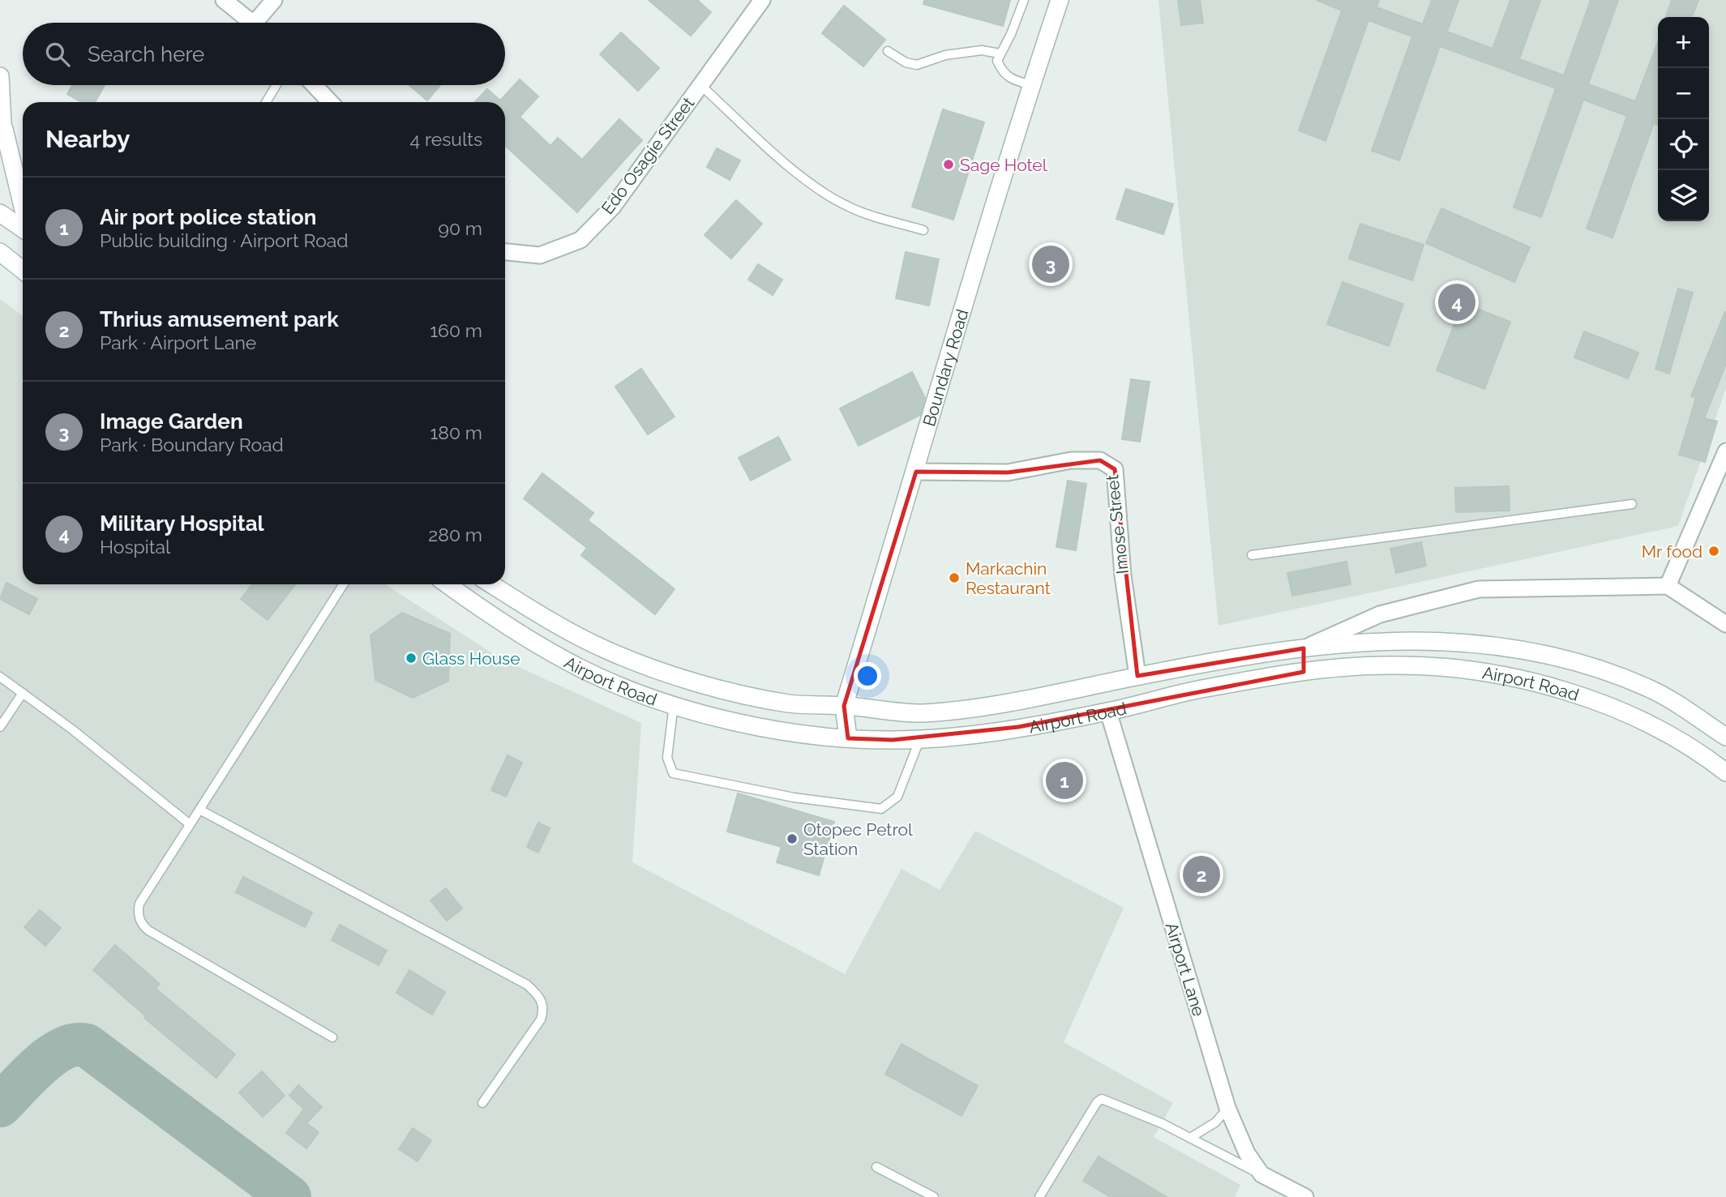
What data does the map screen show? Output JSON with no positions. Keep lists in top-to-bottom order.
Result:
{
  "streets": {
    "main road": ["Boundary Road", "Airport Road"],
    "street": ["Edo Osagie Street", "Imose Street", "Airport Lane"]
  },
  "crossings": [
    ["Boundary Road", "Imose Street"],
    ["Boundary Road", "Airport Road"],
    ["Imose Street", "Airport Road"],
    ["Airport Road", "Airport Lane"]
  ],
  "places": [
    "Sage Hotel",
    "Mr food",
    "Markachin Restaurant",
    "Glass House",
    "Otopec Petrol Station"
  ],
  "page": {
    "map_buttons": ["+", "−"],
    "search": "Search here",
    "heading": ["Nearby", "4 results"],
    "list": [
      {
        "mark": "1",
        "name": "Air port police station",
        "note": "Public building · Airport Road",
        "value": "90 m"
      },
      {
        "mark": "2",
        "name": "Thrius amusement park",
        "note": "Park · Airport Lane",
        "value": "160 m"
      },
      {
        "mark": "3",
        "name": "Image Garden",
        "note": "Park · Boundary Road",
        "value": "180 m"
      },
      {
        "mark": "4",
        "name": "Military Hospital",
        "note": "Hospital",
        "value": "280 m"
      }
    ],
    "pins": [
      "3",
      "4",
      "1",
      "2"
    ]
  }
}
